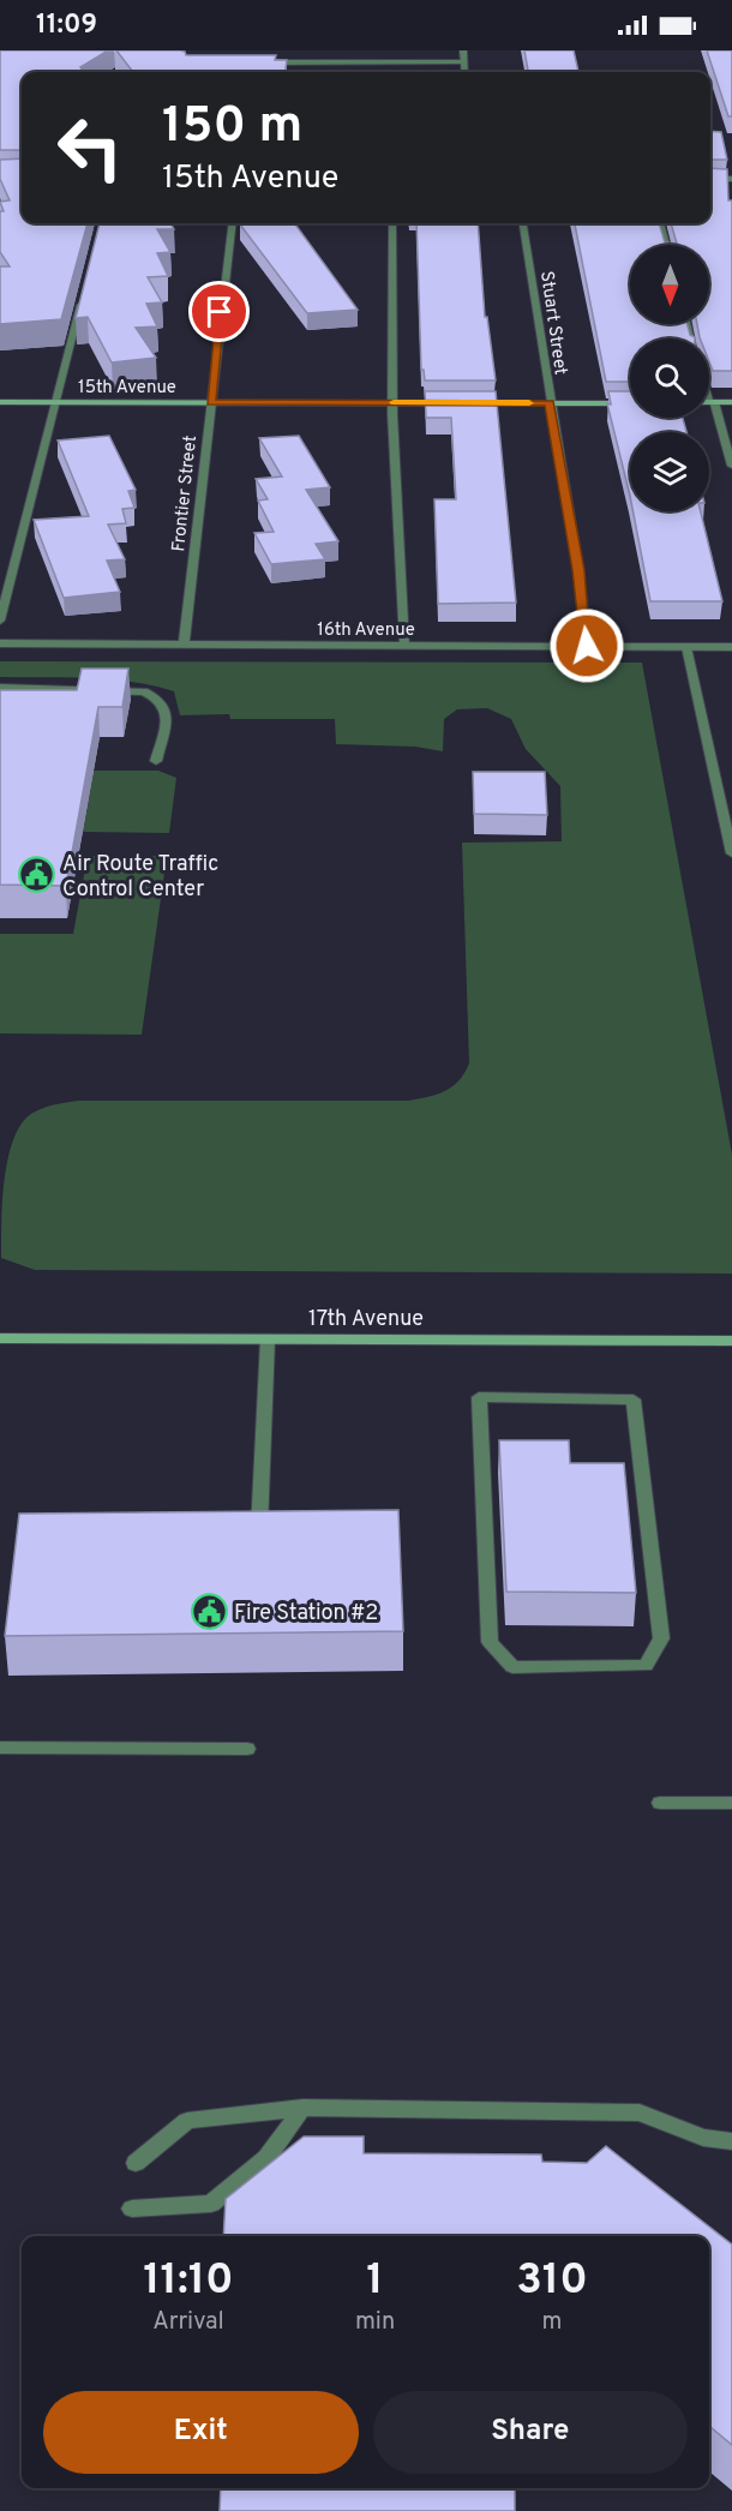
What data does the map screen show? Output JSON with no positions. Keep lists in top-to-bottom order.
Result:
{
  "streets": {
    "street": [
      "Stuart Street",
      "15th Avenue",
      "Frontier Street",
      "16th Avenue",
      "17th Avenue"
    ]
  },
  "crossings": [
    ["Stuart Street", "16th Avenue"],
    ["15th Avenue", "Frontier Street"],
    ["Frontier Street", "16th Avenue"]
  ],
  "places": {
    "public building": ["Air Route Traffic Control Center", "Fire Station #2"]
  },
  "north": "bottom",
  "page": {
    "status": "11:09",
    "turn": ["150 m", "15th Avenue"],
    "eta": [
      "11:10",
      "Arrival",
      "1",
      "min",
      "310",
      "m"
    ],
    "buttons": ["Exit", "Share"]
  }
}
